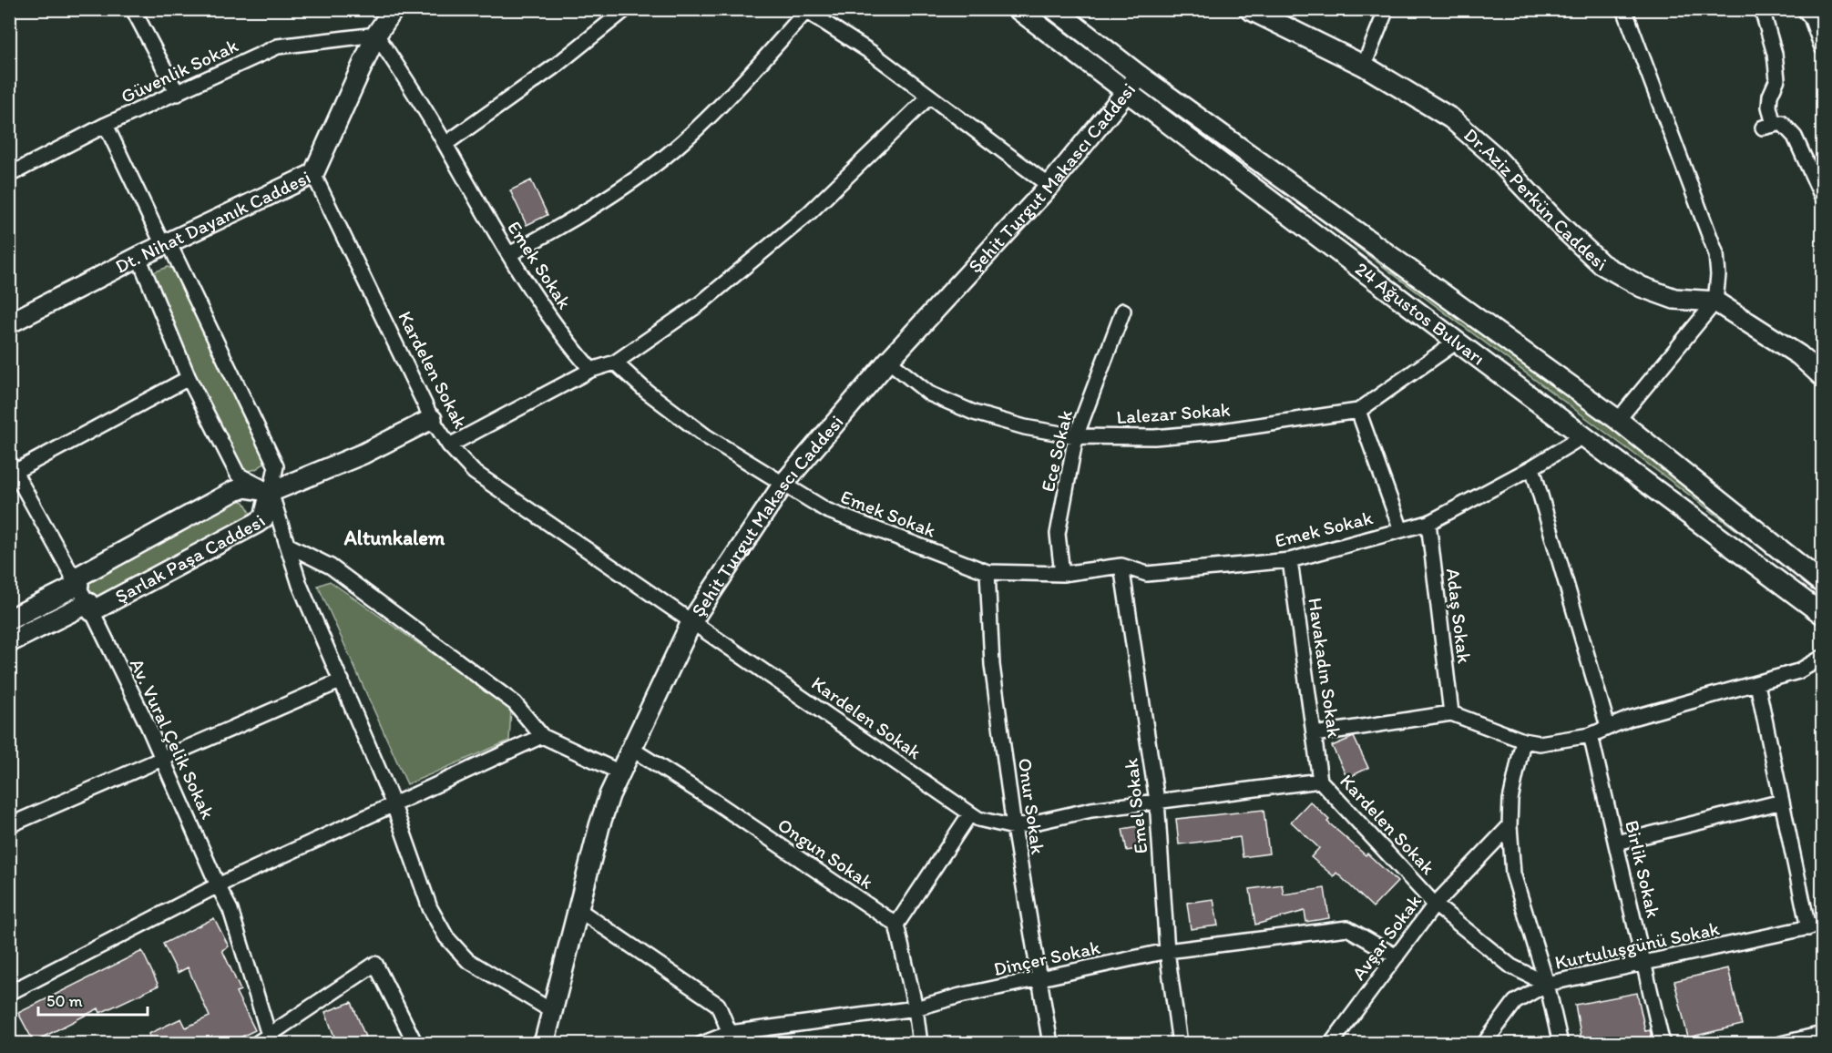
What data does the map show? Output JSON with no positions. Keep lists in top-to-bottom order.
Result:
{
  "streets": {
    "street": [
      "Güvenlik Sokak",
      "Şehit Turgut Makascı Caddesi",
      "Dr.Aziz Perkün Caddesi",
      "Dt. Nihat Dayanık Caddesi",
      "Emek Sokak",
      "24 Ağustos Bulvarı",
      "Kardelen Sokak",
      "Lalezar Sokak",
      "Ece Sokak",
      "Şarlak Paşa Caddesi",
      "Adaş Sokak",
      "Havakadın Sokak",
      "Av. Vural Çelik Sokak",
      "Onur Sokak",
      "Emel Sokak",
      "Ongun Sokak",
      "Birlik Sokak",
      "Avşar Sokak",
      "Kurtuluşgünü Sokak",
      "Dinçer Sokak"
    ]
  },
  "crossings": [
    ["Güvenlik Sokak", "Dt. Nihat Dayanık Caddesi"],
    ["Güvenlik Sokak", "Emek Sokak"],
    ["Şehit Turgut Makascı Caddesi", "Emek Sokak"],
    ["Şehit Turgut Makascı Caddesi", "24 Ağustos Bulvarı"],
    ["Şehit Turgut Makascı Caddesi", "Kardelen Sokak"],
    ["Şehit Turgut Makascı Caddesi", "Lalezar Sokak"],
    ["Şehit Turgut Makascı Caddesi", "Ongun Sokak"],
    ["Dt. Nihat Dayanık Caddesi", "Emek Sokak"],
    ["Dt. Nihat Dayanık Caddesi", "Kardelen Sokak"],
    ["Emek Sokak", "24 Ağustos Bulvarı"],
    ["Emek Sokak", "Ece Sokak"],
    ["Emek Sokak", "Adaş Sokak"],
    ["Emek Sokak", "Havakadın Sokak"],
    ["Emek Sokak", "Onur Sokak"],
    ["Emek Sokak", "Emel Sokak"],
    ["24 Ağustos Bulvarı", "Lalezar Sokak"],
    ["Kardelen Sokak", "Şarlak Paşa Caddesi"],
    ["Kardelen Sokak", "Havakadın Sokak"],
    ["Kardelen Sokak", "Onur Sokak"],
    ["Kardelen Sokak", "Emel Sokak"],
    ["Kardelen Sokak", "Avşar Sokak"],
    ["Kardelen Sokak", "Kurtuluşgünü Sokak"],
    ["Lalezar Sokak", "Ece Sokak"],
    ["Şarlak Paşa Caddesi", "Av. Vural Çelik Sokak"],
    ["Onur Sokak", "Dinçer Sokak"],
    ["Emel Sokak", "Dinçer Sokak"],
    ["Birlik Sokak", "Kurtuluşgünü Sokak"],
    ["Avşar Sokak", "Dinçer Sokak"]
  ],
  "districts": ["Altunkalem"],
  "scale_bar": "50 m"
}
